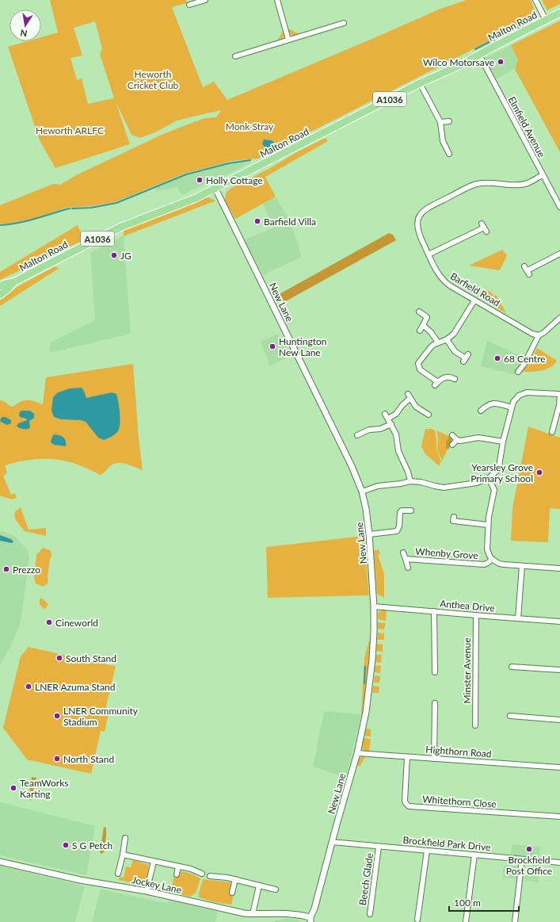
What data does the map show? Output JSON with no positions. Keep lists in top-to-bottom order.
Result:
{
  "streets": {
    "main road": ["Malton Road", "A1036"],
    "street": [
      "Elmfield Avenue",
      "Barfield Road",
      "New Lane",
      "Whenby Grove",
      "Anthea Drive",
      "Minster Avenue",
      "Highthorn Road",
      "Whitethorn Close",
      "Brockfield Park Drive",
      "Beech Glade",
      "Jockey Lane"
    ]
  },
  "crossings": [
    ["Malton Road", "Elmfield Avenue"],
    ["Malton Road", "New Lane"],
    ["Elmfield Avenue", "Barfield Road"],
    ["New Lane", "Anthea Drive"],
    ["New Lane", "Highthorn Road"],
    ["New Lane", "Brockfield Park Drive"],
    ["New Lane", "Jockey Lane"],
    ["Anthea Drive", "Minster Avenue"],
    ["Highthorn Road", "Whitethorn Close"],
    ["Brockfield Park Drive", "Beech Glade"]
  ],
  "parks": ["Heworth Cricket Club", "Monk Stray", "Heworth ARLFC"],
  "places": [
    "Wilco Motorsave",
    "Holly Cottage",
    "Barfield Villa",
    "JG",
    "Huntington New Lane",
    "68 Centre",
    "Yearsley Grove Primary School",
    "Prezzo",
    "Cineworld",
    "South Stand",
    "LNER Azuma Stand",
    "LNER Community Stadium",
    "North Stand",
    "TeamWorks Karting",
    "S G Petch",
    "Brockfield Post Office"
  ],
  "scale_bar": "100 m",
  "north": "bottom"
}
